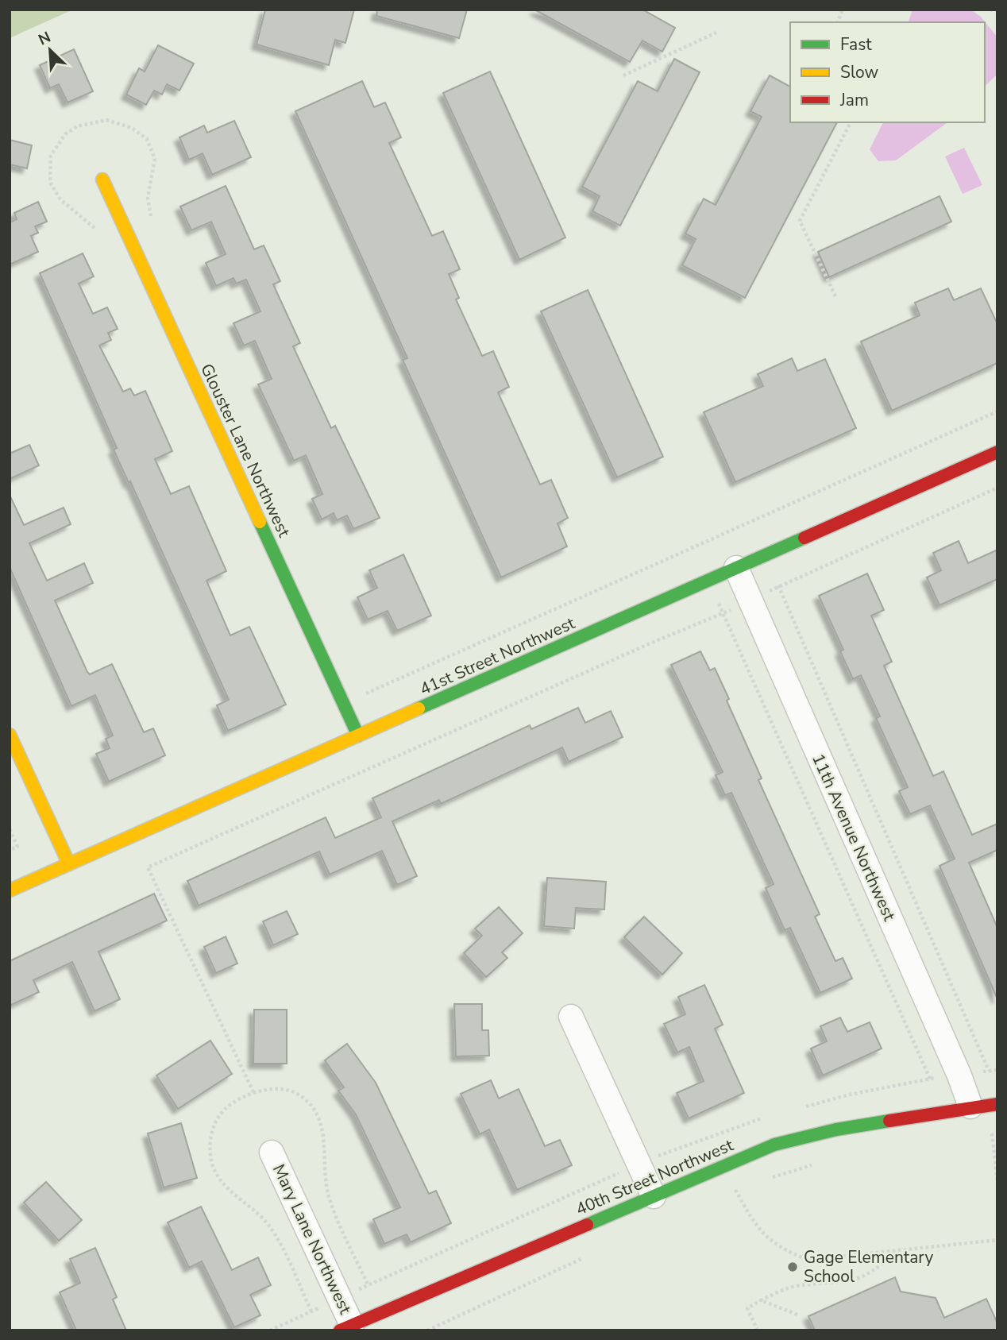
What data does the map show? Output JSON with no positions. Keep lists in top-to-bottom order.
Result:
{
  "streets": {
    "street": [
      "Glouster Lane Northwest",
      "41st Street Northwest",
      "11th Avenue Northwest",
      "40th Street Northwest",
      "Mary Lane Northwest"
    ]
  },
  "crossings": [
    ["Glouster Lane Northwest", "41st Street Northwest"],
    ["41st Street Northwest", "11th Avenue Northwest"],
    ["11th Avenue Northwest", "40th Street Northwest"],
    ["40th Street Northwest", "Mary Lane Northwest"]
  ],
  "places": ["Gage Elementary School"],
  "legend": ["Fast", "Slow", "Jam"],
  "north": "top left"
}
